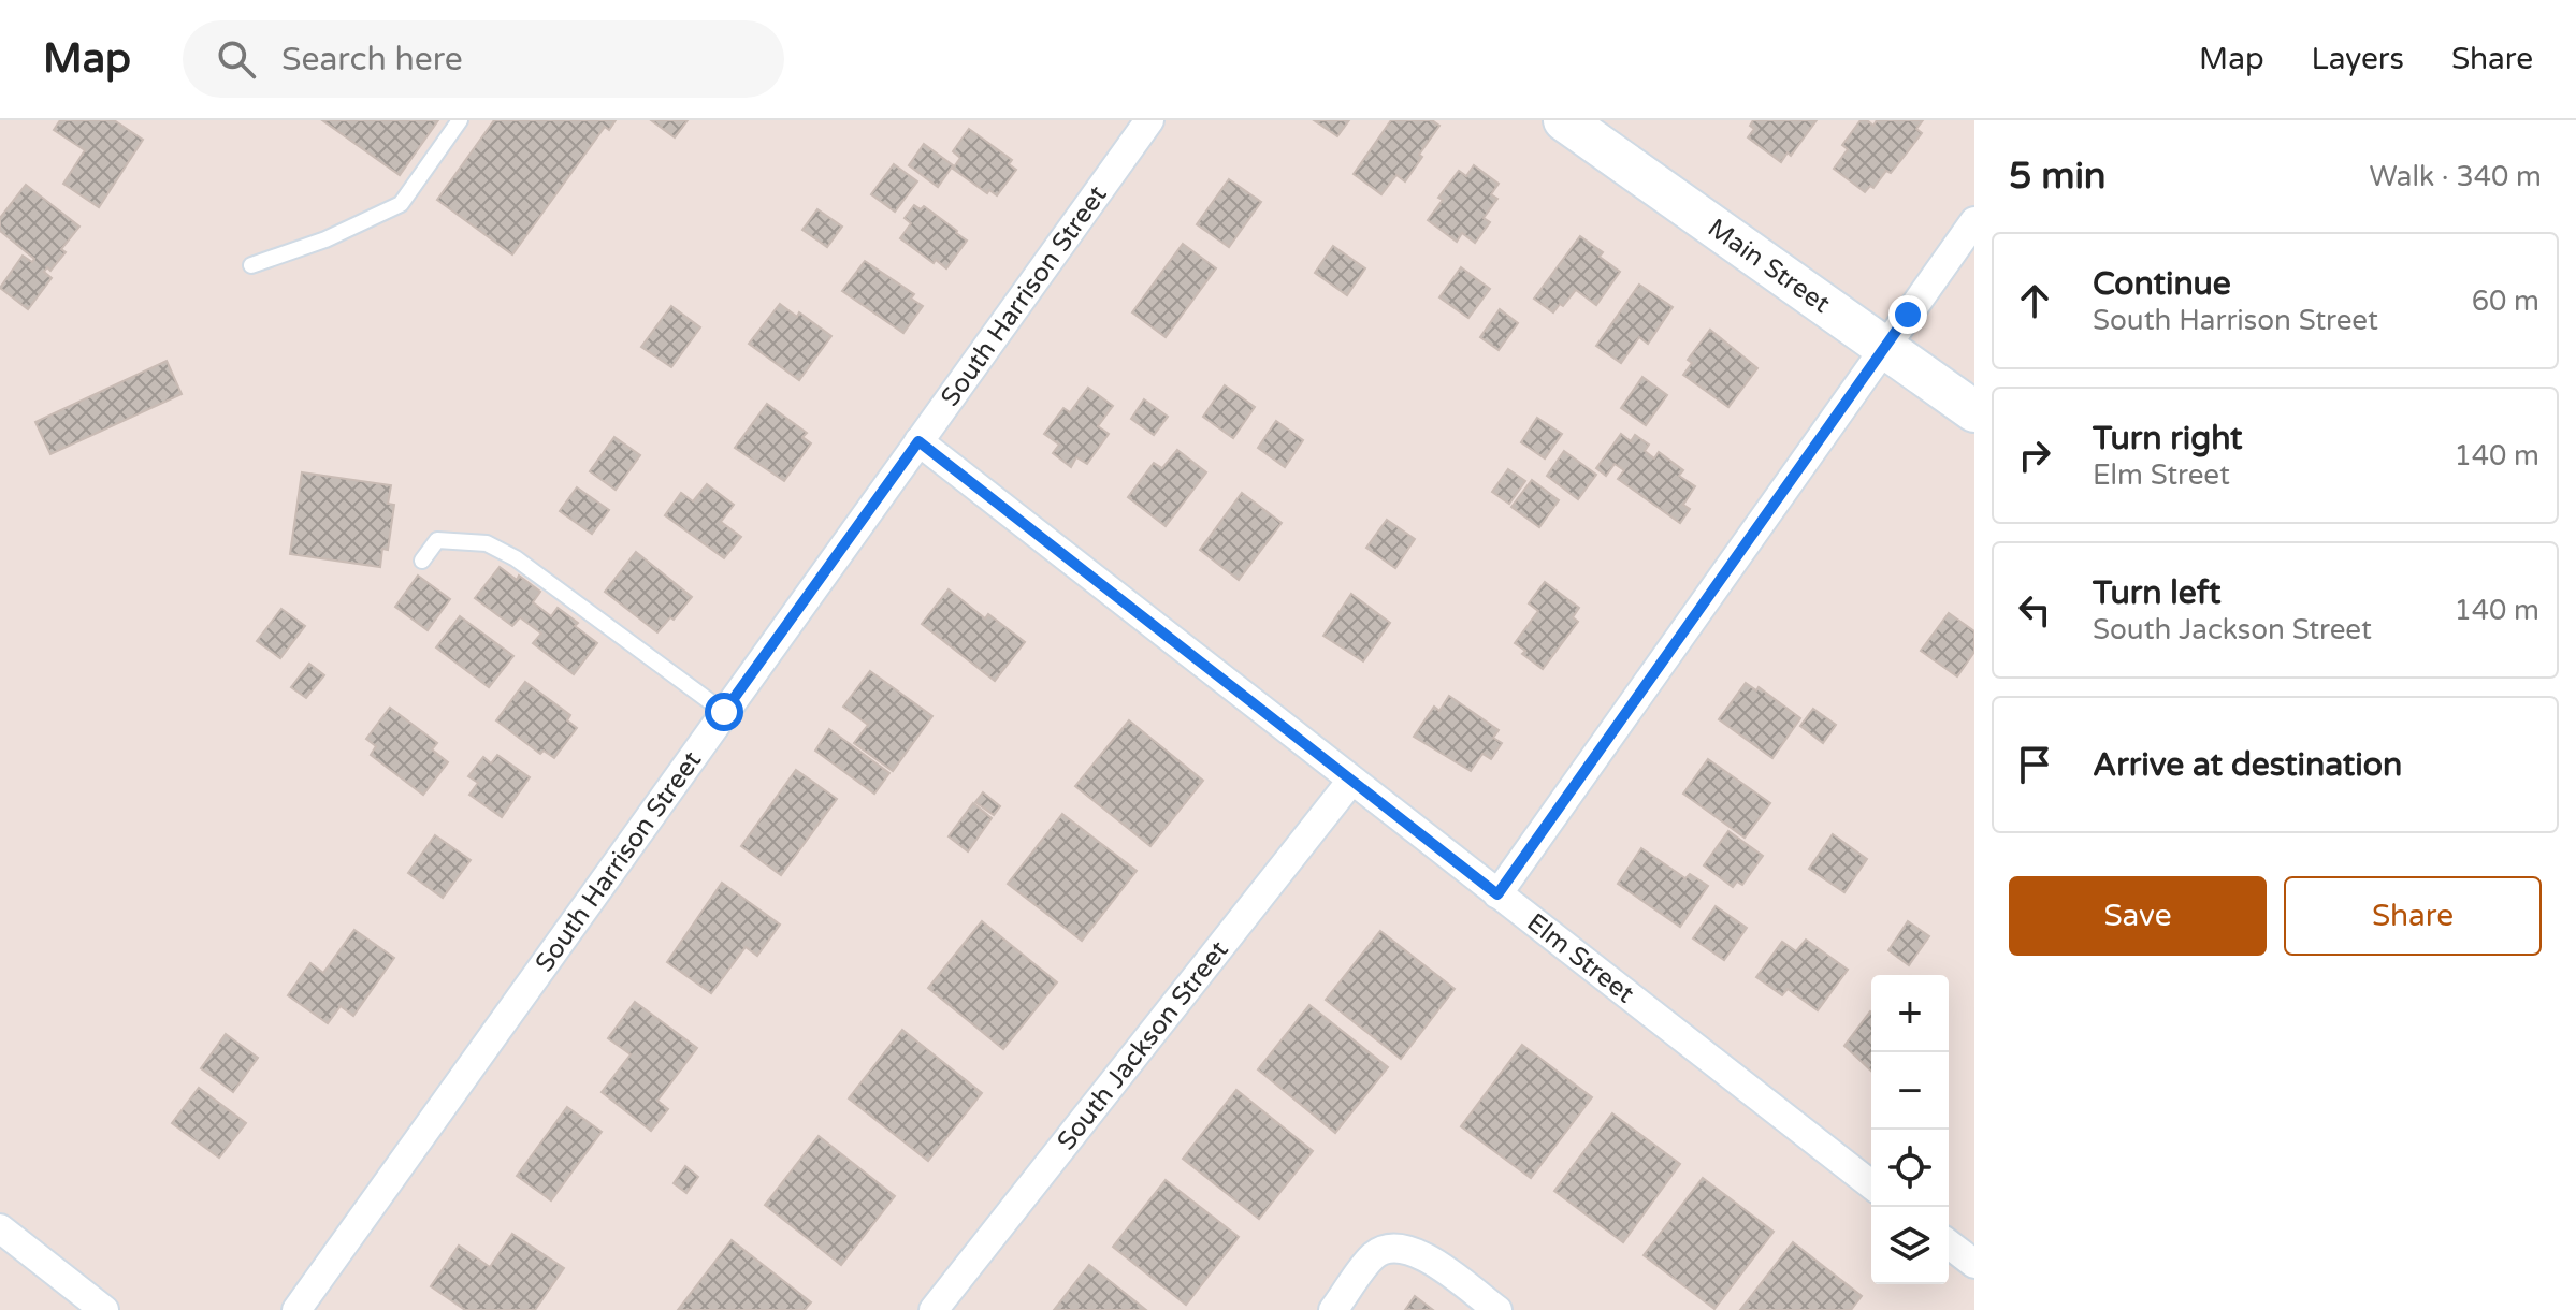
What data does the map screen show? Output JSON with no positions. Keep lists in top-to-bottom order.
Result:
{
  "streets": {
    "main road": ["Main Street"],
    "street": ["South Harrison Street", "Elm Street", "South Jackson Street"]
  },
  "crossings": [
    ["South Harrison Street", "Elm Street"],
    ["Elm Street", "South Jackson Street"]
  ],
  "page": {
    "header": "Map",
    "search": "Search here",
    "nav": ["Map", "Layers", "Share"],
    "heading": ["5 min", "Walk · 340 m"],
    "list": [
      ["Continue", "South Harrison Street", "60 m"],
      ["Turn right", "Elm Street", "140 m"],
      ["Turn left", "South Jackson Street", "140 m"],
      "Arrive at destination"
    ],
    "buttons": ["Save", "Share"],
    "map_buttons": ["+", "−"]
  }
}
